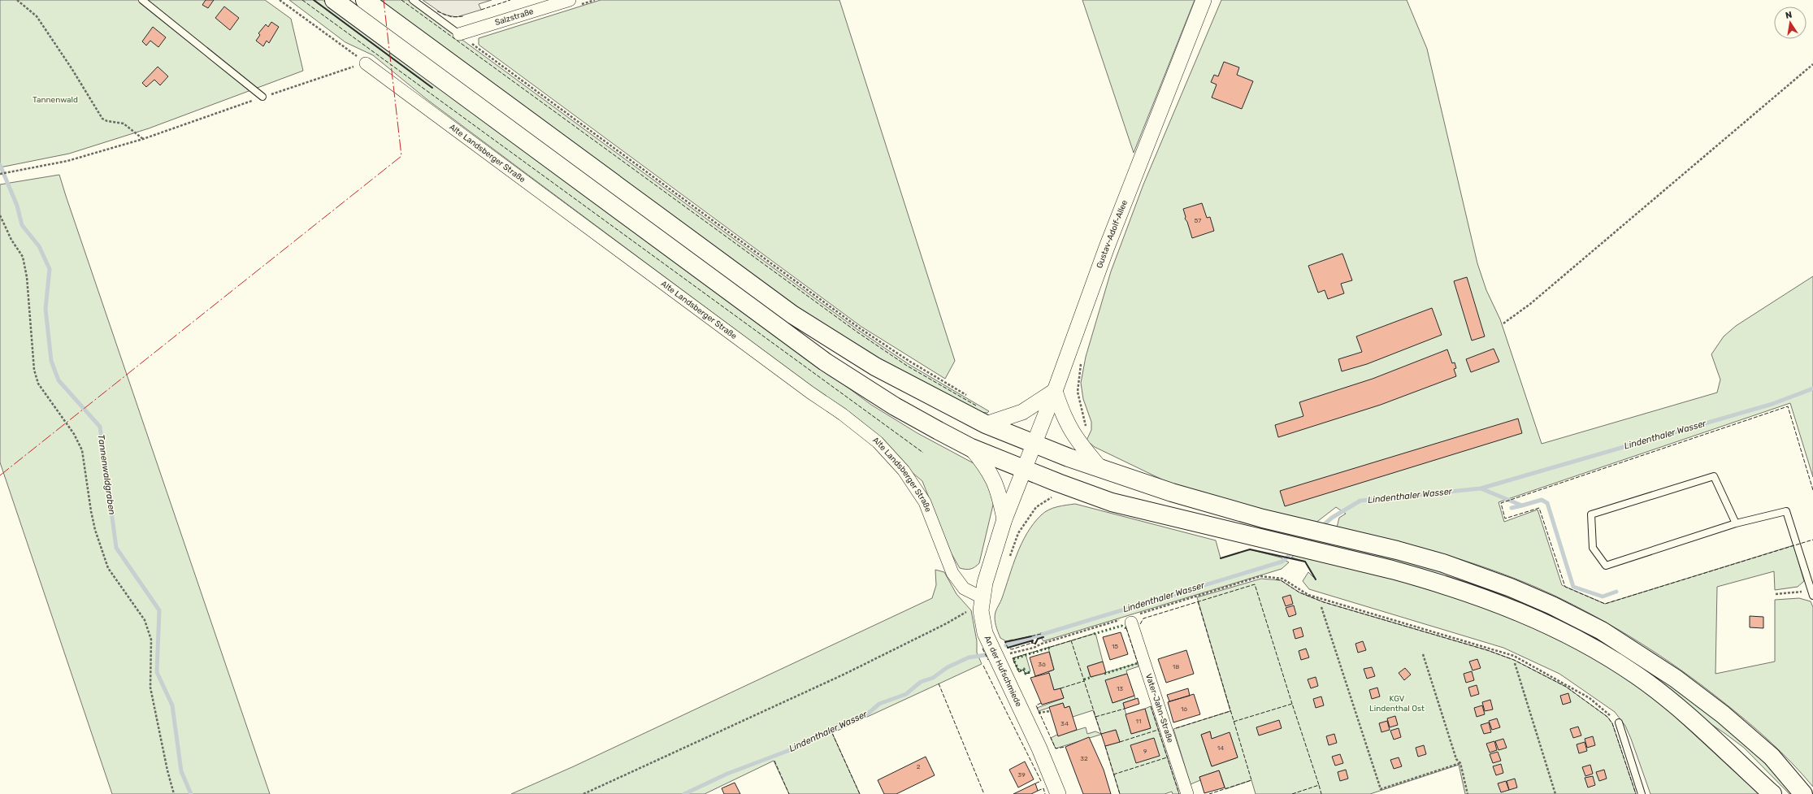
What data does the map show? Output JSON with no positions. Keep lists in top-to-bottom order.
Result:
{
  "streets": {
    "street": [
      "Salzstraße",
      "Alte Landsberger Straße",
      "Gustav-Adolf-Allee",
      "An der Hufschmiede",
      "Vater-Jahn-Straße"
    ]
  },
  "crossings": [
    ["Alte Landsberger Straße", "An der Hufschmiede"],
    ["Gustav-Adolf-Allee", "An der Hufschmiede"]
  ],
  "water": ["Lindenthaler Wasser", "Tannenwaldgraben"],
  "parks": ["Tannenwald", "KGV Lindenthal Ost"],
  "house_numbers": [
    "57",
    "15",
    "36",
    "18",
    "13",
    "16",
    "11",
    "34",
    "14",
    "9",
    "32",
    "2",
    "39"
  ],
  "north": "top"
}
